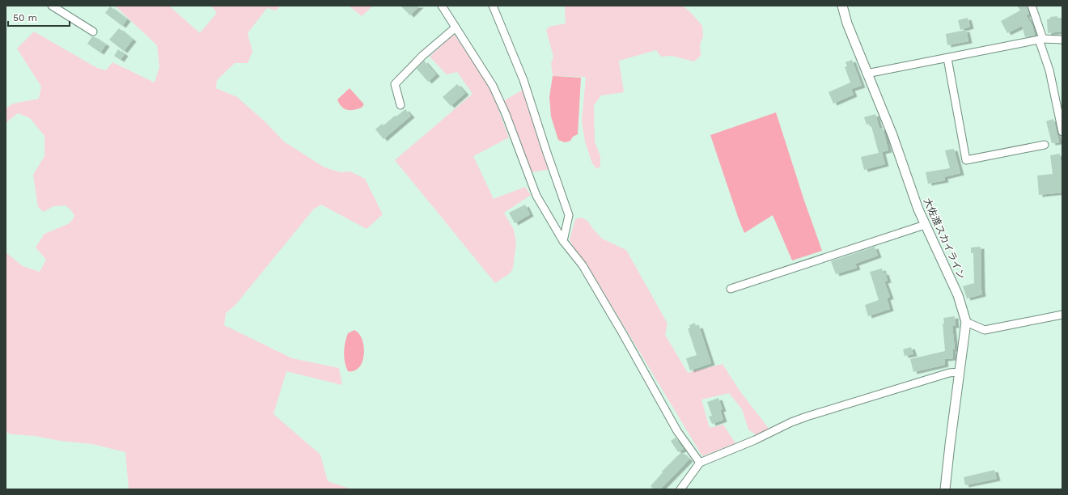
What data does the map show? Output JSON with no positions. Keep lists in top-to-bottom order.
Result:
{
  "streets": {
    "street": ["大佐渡スカイライン"]
  },
  "scale_bar": "50 m"
}
